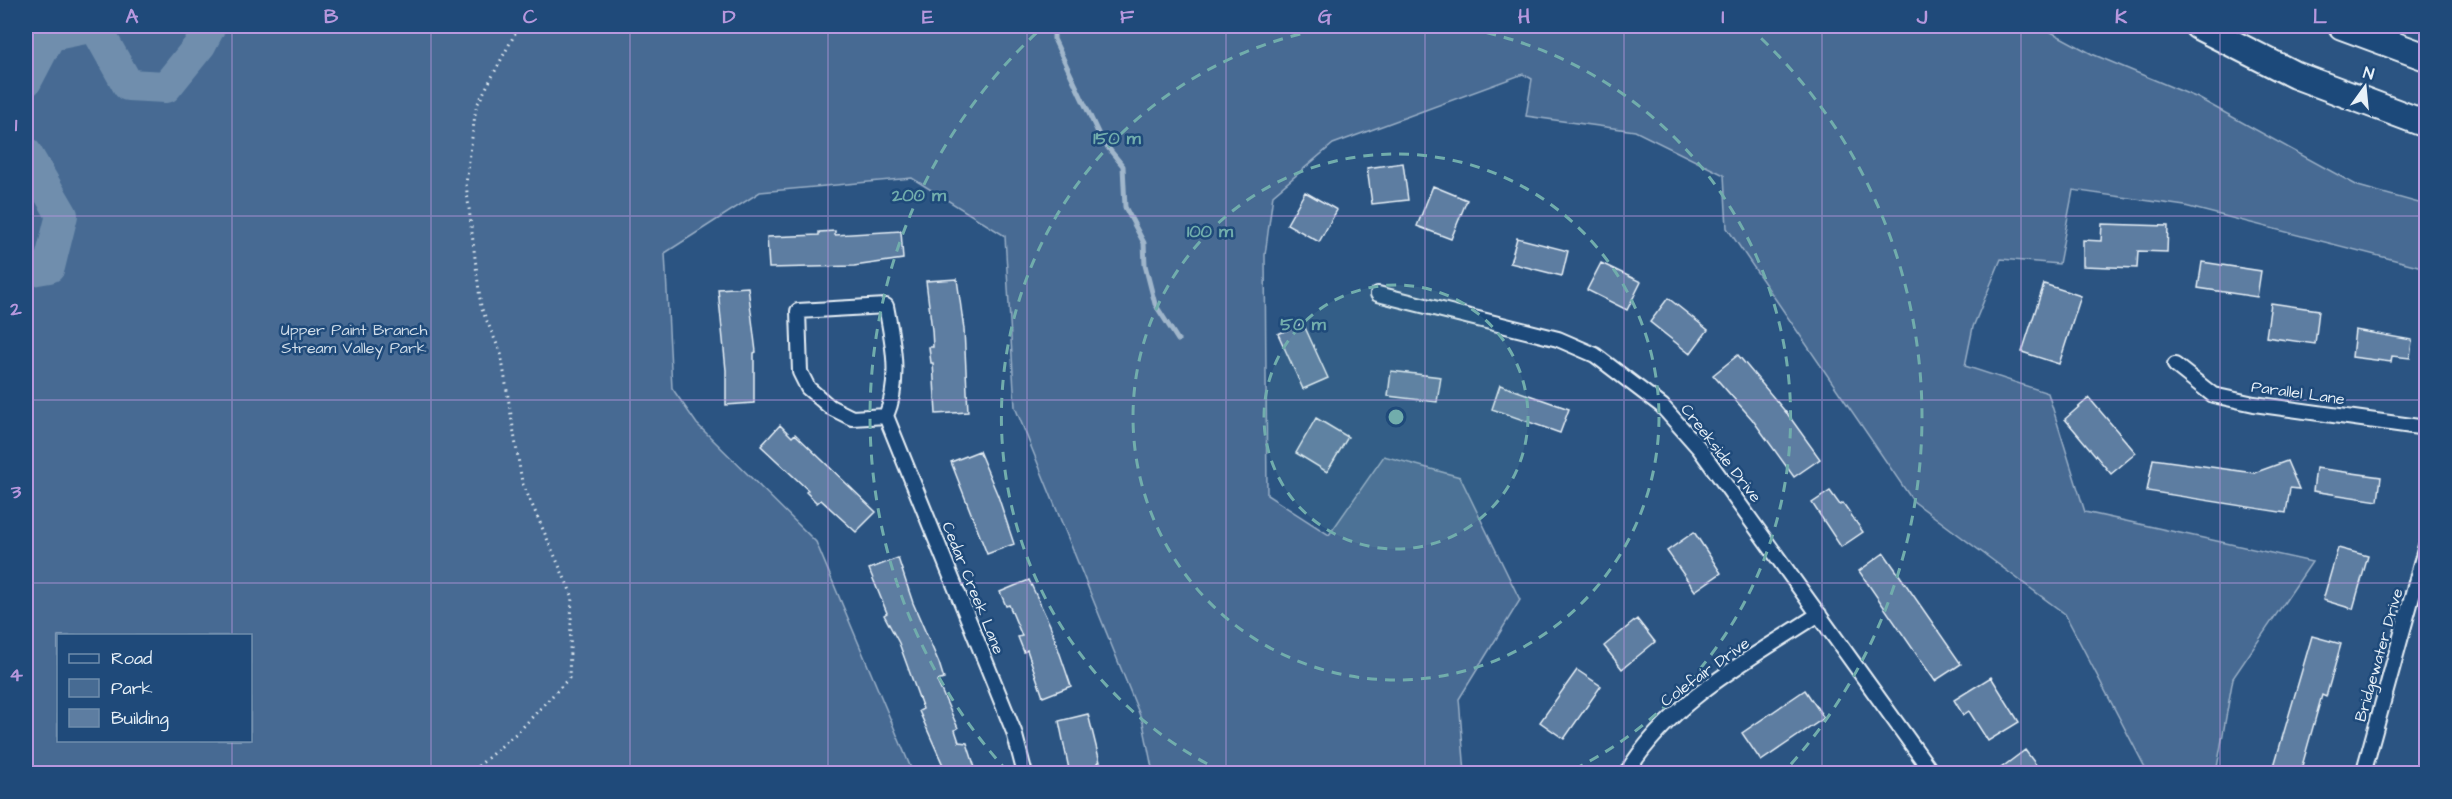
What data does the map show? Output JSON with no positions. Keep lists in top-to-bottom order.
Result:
{
  "streets": {
    "street": [
      "Parallel Lane",
      "Creekside Drive",
      "Cedar Creek Lane",
      "Bridgewater Drive",
      "Colefair Drive"
    ]
  },
  "crossings": [
    ["Creekside Drive", "Colefair Drive"]
  ],
  "parks": ["Upper Paint Branch Stream Valley Park"],
  "legend": ["Road", "Park", "Building"],
  "north": "top",
  "grid": {
    "columns": [
      "A",
      "B",
      "C",
      "D",
      "E",
      "F",
      "G",
      "H",
      "I",
      "J",
      "K",
      "L"
    ],
    "rows": [
      "1",
      "2",
      "3",
      "4"
    ]
  },
  "rings": [
    "150 m",
    "200 m",
    "100 m",
    "50 m"
  ]
}
